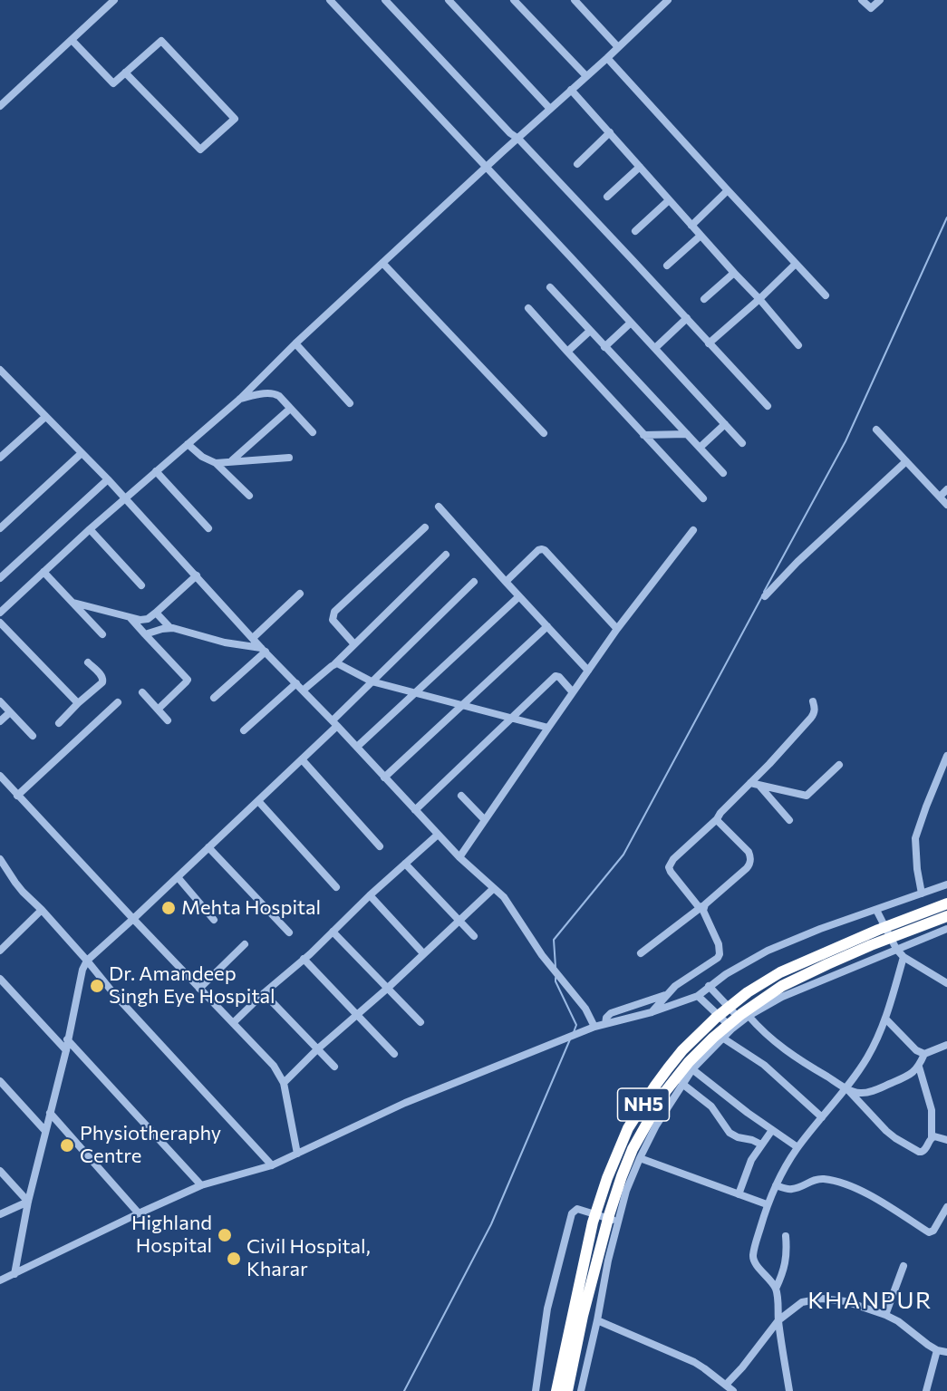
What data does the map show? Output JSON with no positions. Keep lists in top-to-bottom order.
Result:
{
  "streets": {
    "highway": ["NH5"]
  },
  "districts": ["KHANPUR"],
  "places": [
    "Mehta Hospital",
    "Dr. Amandeep Singh Eye Hospital",
    "Physiotheraphy Centre",
    "Highland Hospital",
    "Civil Hospital, Kharar"
  ]
}
